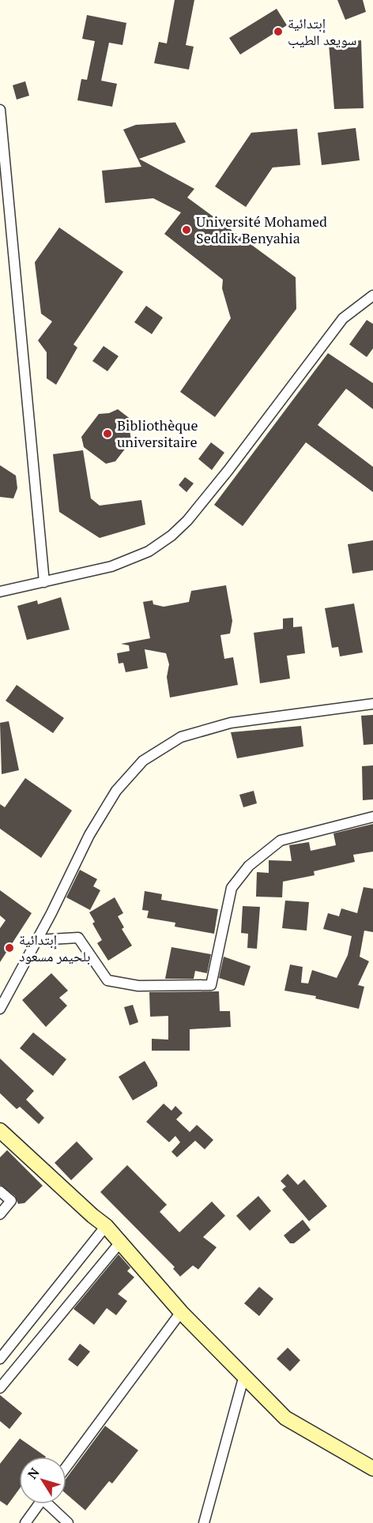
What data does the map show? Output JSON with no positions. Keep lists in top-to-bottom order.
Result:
{
  "places": [
    "إبتدائية سويعد الطيب",
    "Université Mohamed Seddik Benyahia",
    "Bibliothèque universitaire",
    "إبتدائية بلحيمر مسعود"
  ],
  "north": "top left"
}
